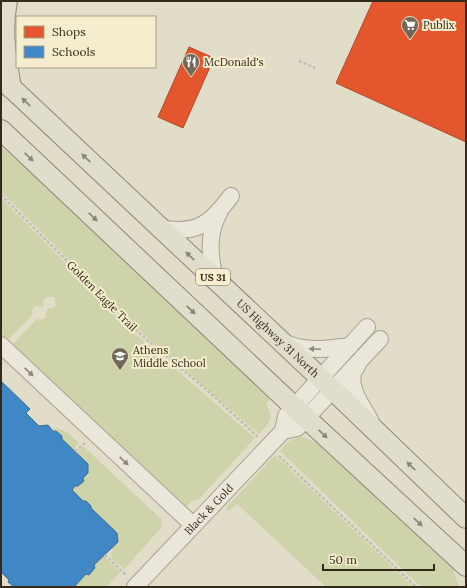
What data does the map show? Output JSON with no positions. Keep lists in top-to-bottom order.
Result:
{
  "streets": {
    "main road": ["US 31", "US Highway 31 North"],
    "lane": ["Black & Gold"],
    "path": ["Golden Eagle Trail"]
  },
  "crossings": [
    ["US Highway 31 North", "Black & Gold"]
  ],
  "places": {
    "supermarket": ["Publix"],
    "restaurant": ["McDonald's"],
    "school or university": ["Athens Middle School"]
  },
  "legend": ["Shops", "Schools"],
  "scale_bar": "50 m"
}
